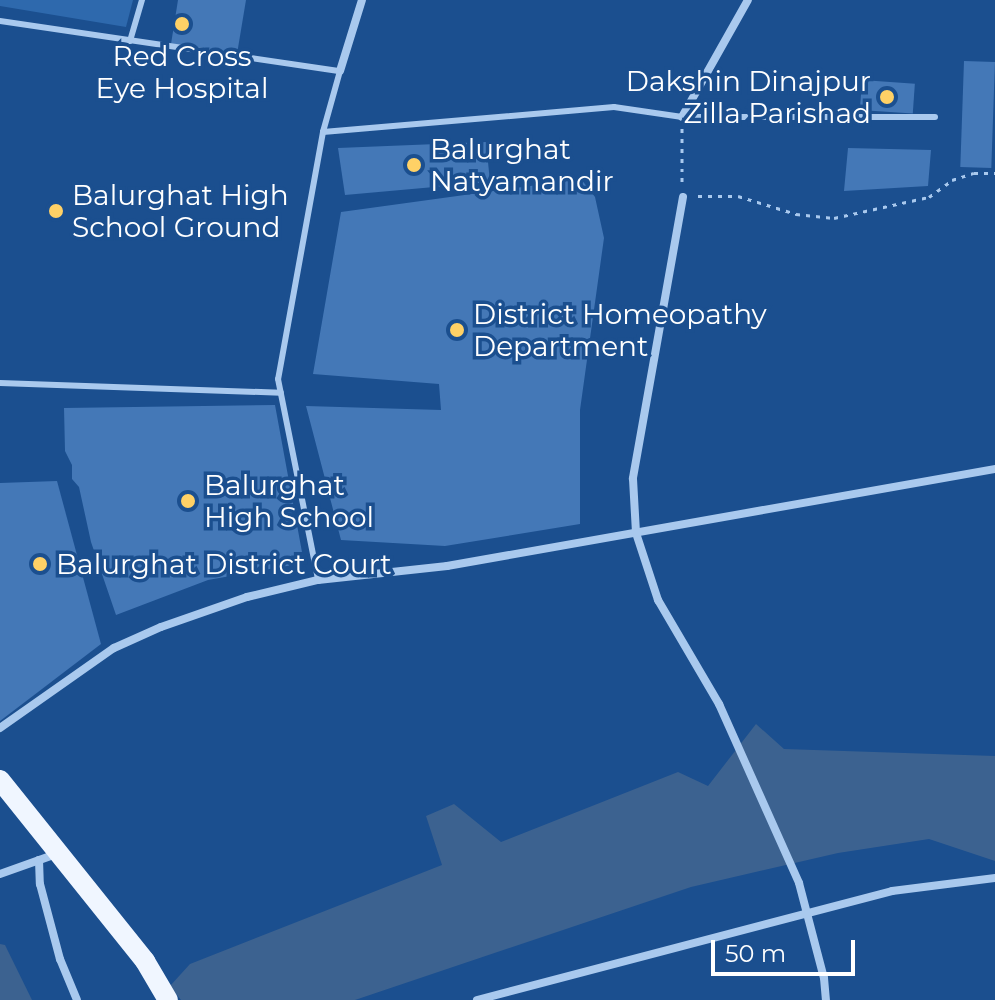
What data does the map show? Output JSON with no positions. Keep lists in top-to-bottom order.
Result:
{
  "places": [
    "Red Cross Eye Hospital",
    "Dakshin Dinajpur Zilla Parishad",
    "Balurghat Natyamandir",
    "Balurghat High School Ground",
    "District Homeopathy Department",
    "Balurghat High School",
    "Balurghat District Court"
  ],
  "scale_bar": "50 m"
}
